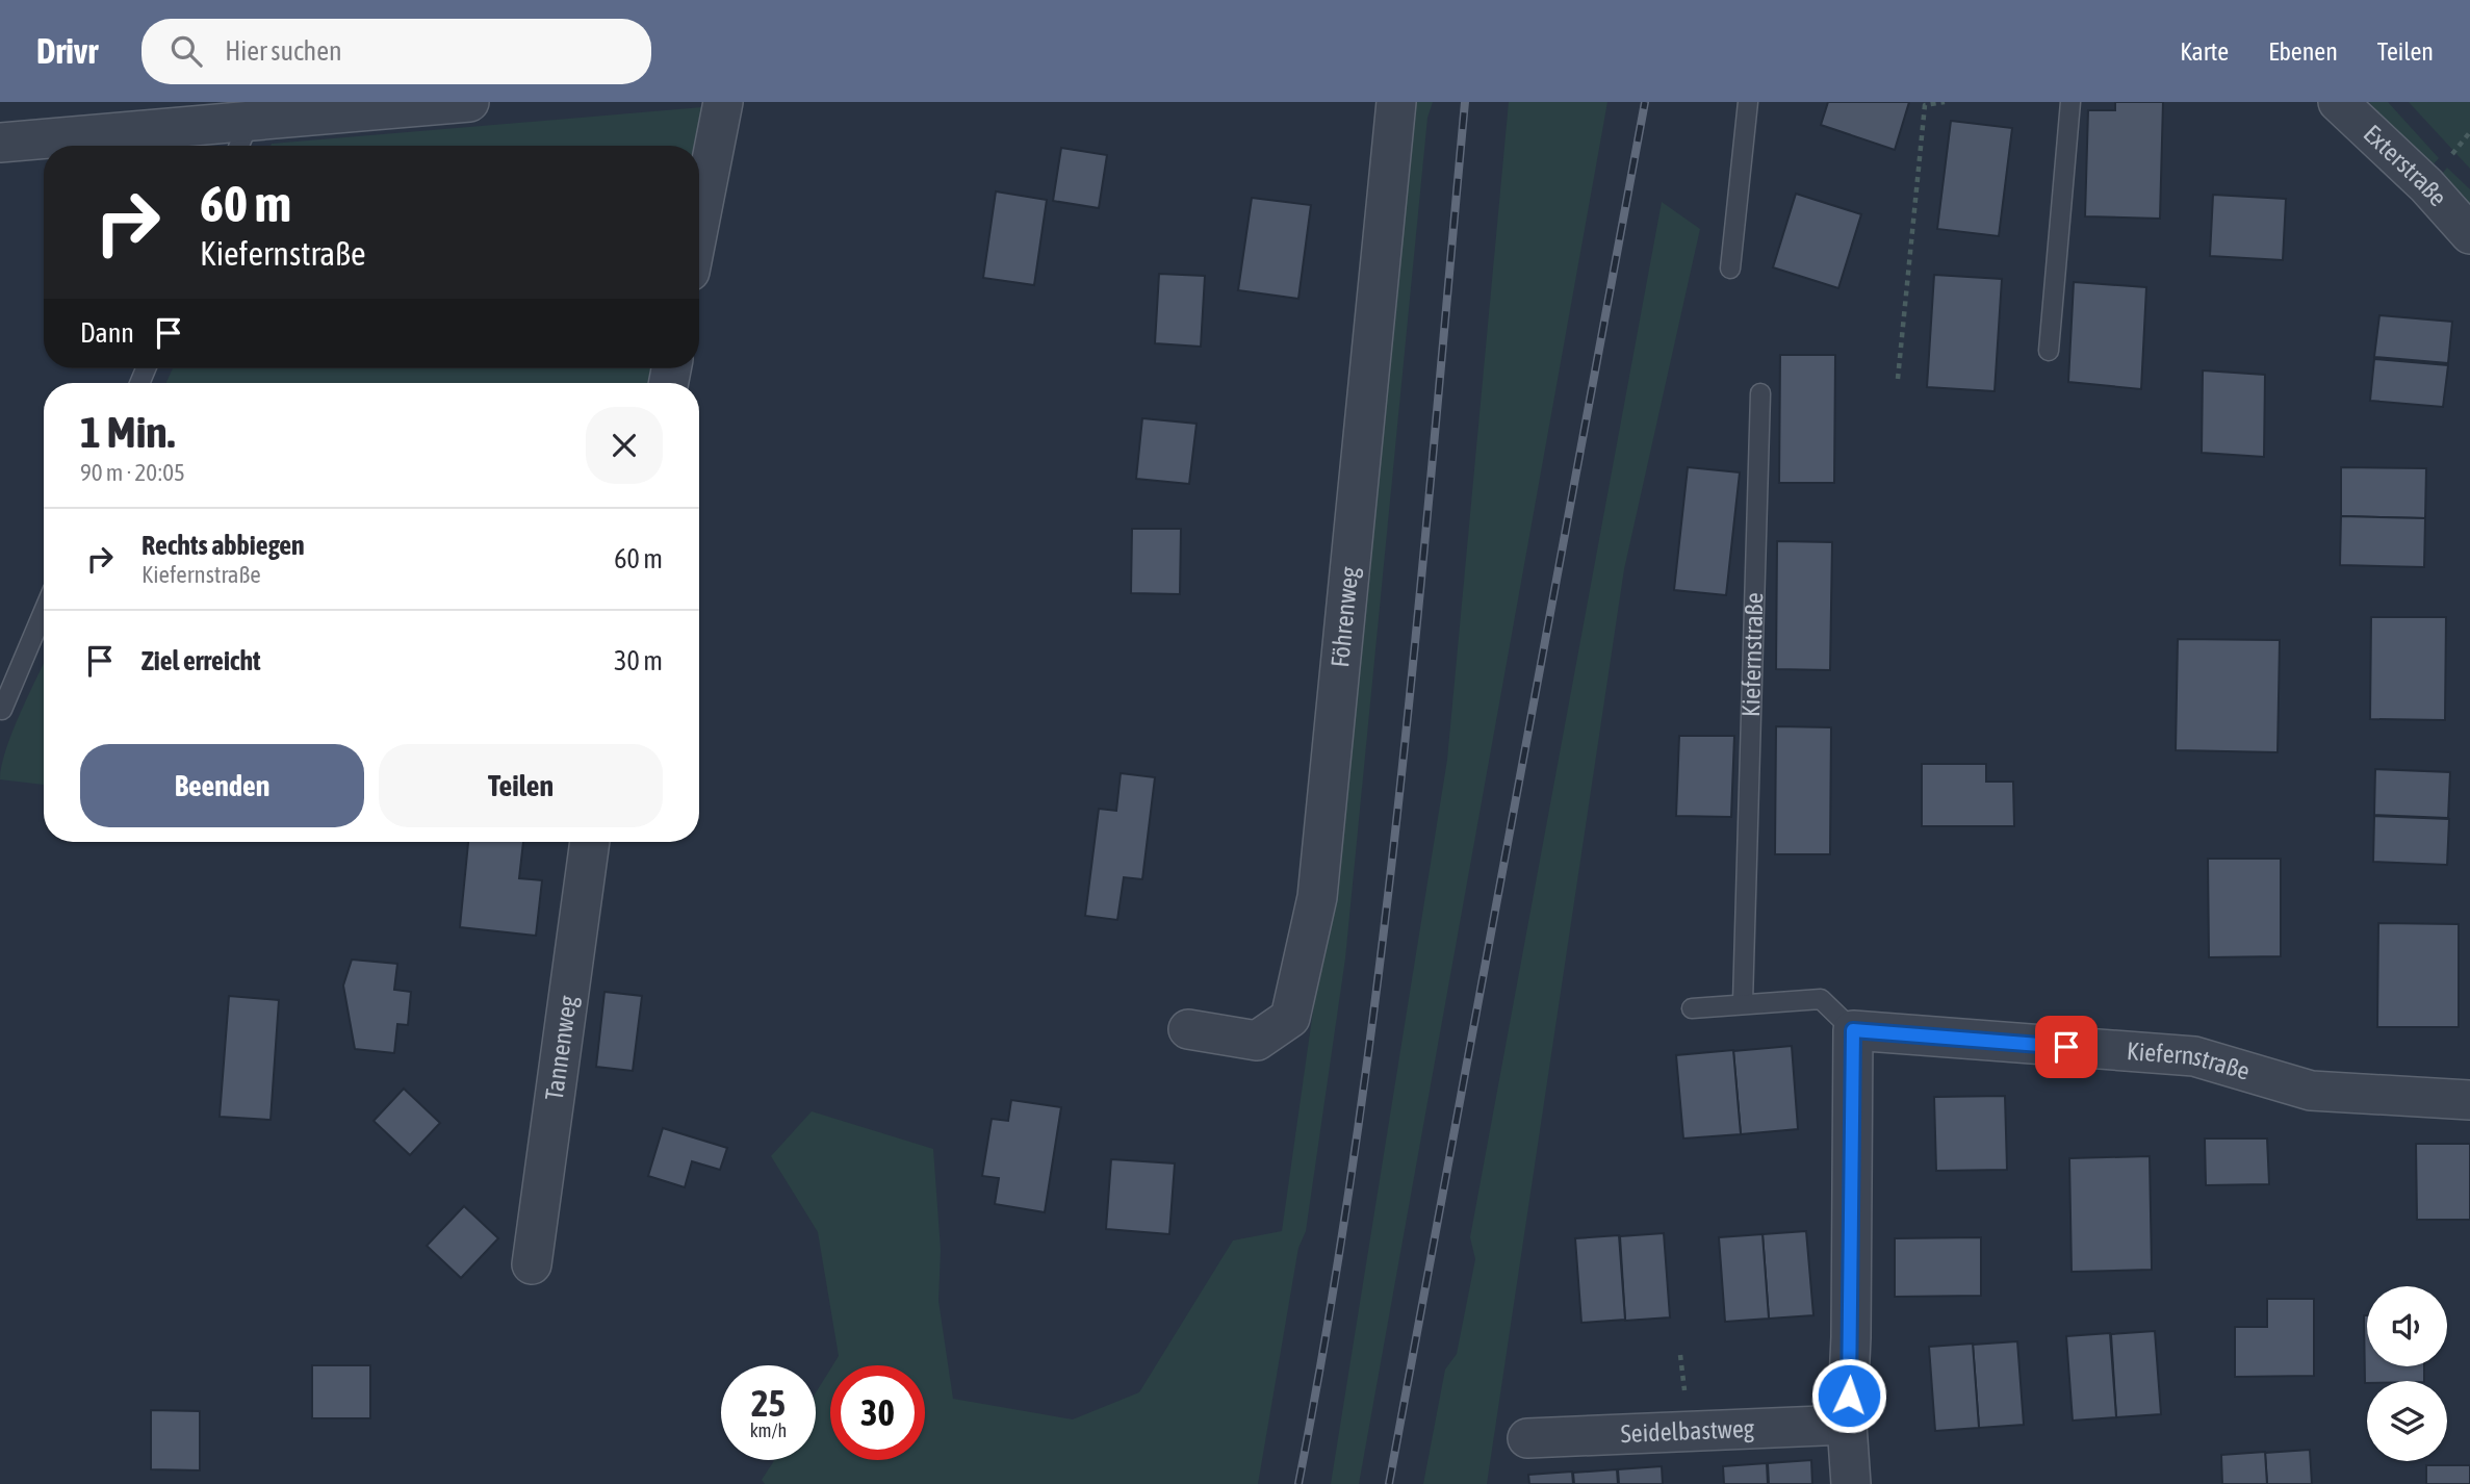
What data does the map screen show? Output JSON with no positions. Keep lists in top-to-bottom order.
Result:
{
  "streets": {
    "street": [
      "Exterstraße",
      "Föhrenweg",
      "Kiefernstraße",
      "Tannenweg",
      "Seidelbastweg"
    ]
  },
  "page": {
    "header": "Drivr",
    "search": "Hier suchen",
    "nav": ["Karte", "Ebenen", "Teilen"],
    "turn": ["60 m", "Kiefernstraße"],
    "then": "Dann",
    "heading": ["1 Min.", "90 m · 20:05"],
    "list": [
      {
        "name": "Rechts abbiegen",
        "note": "Kiefernstraße",
        "value": "60 m"
      },
      {
        "name": "Ziel erreicht",
        "value": "30 m"
      }
    ],
    "buttons": ["Beenden", "Teilen"],
    "speed": "25 km/h",
    "limit": "30"
  }
}
